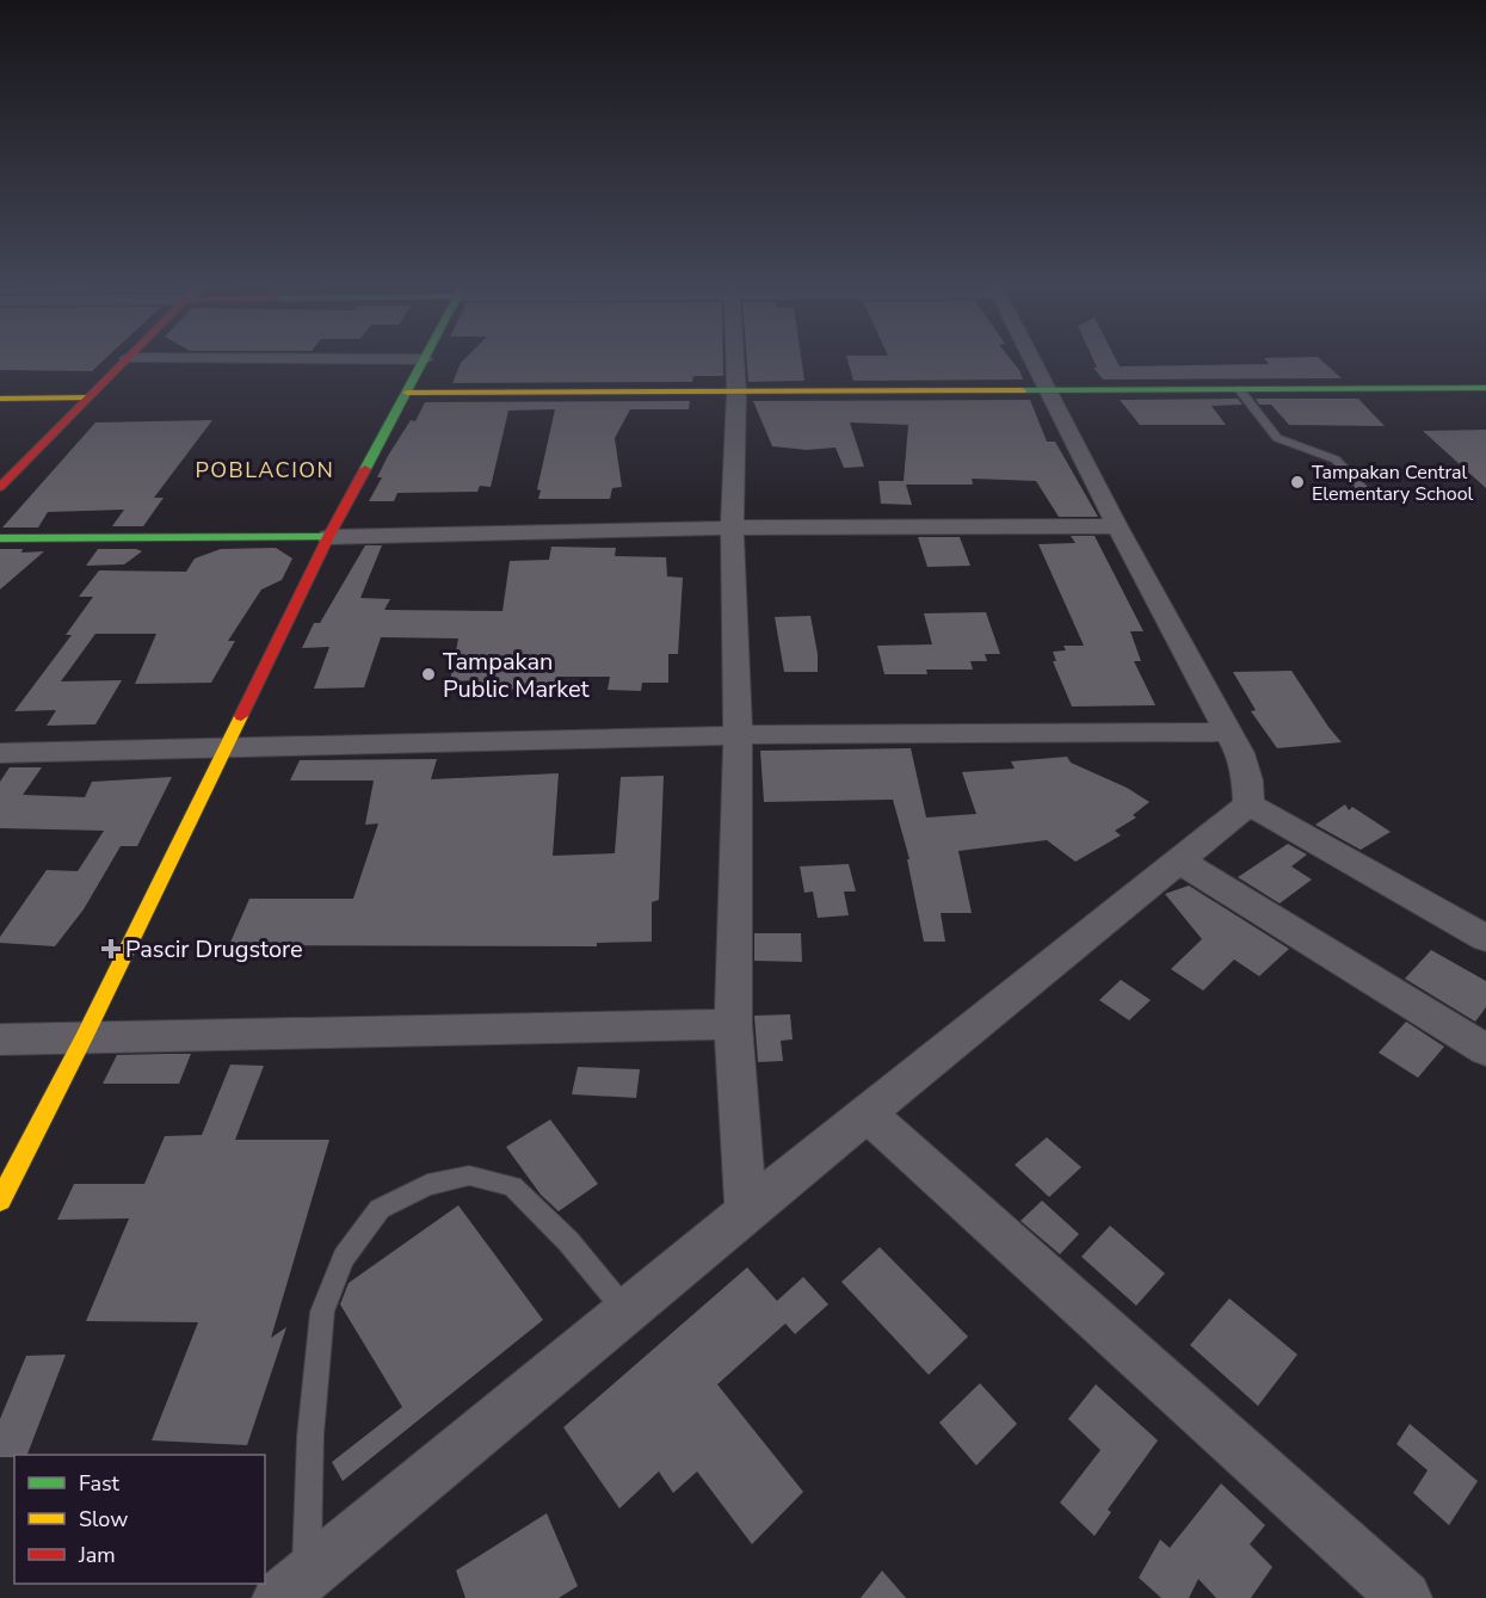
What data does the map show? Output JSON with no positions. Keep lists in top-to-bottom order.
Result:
{
  "districts": ["POBLACION"],
  "places": {
    "other": ["Tampakan Central Elementary School", "Tampakan Public Market"],
    "health": ["Pascir Drugstore"]
  },
  "legend": ["Fast", "Slow", "Jam"]
}
